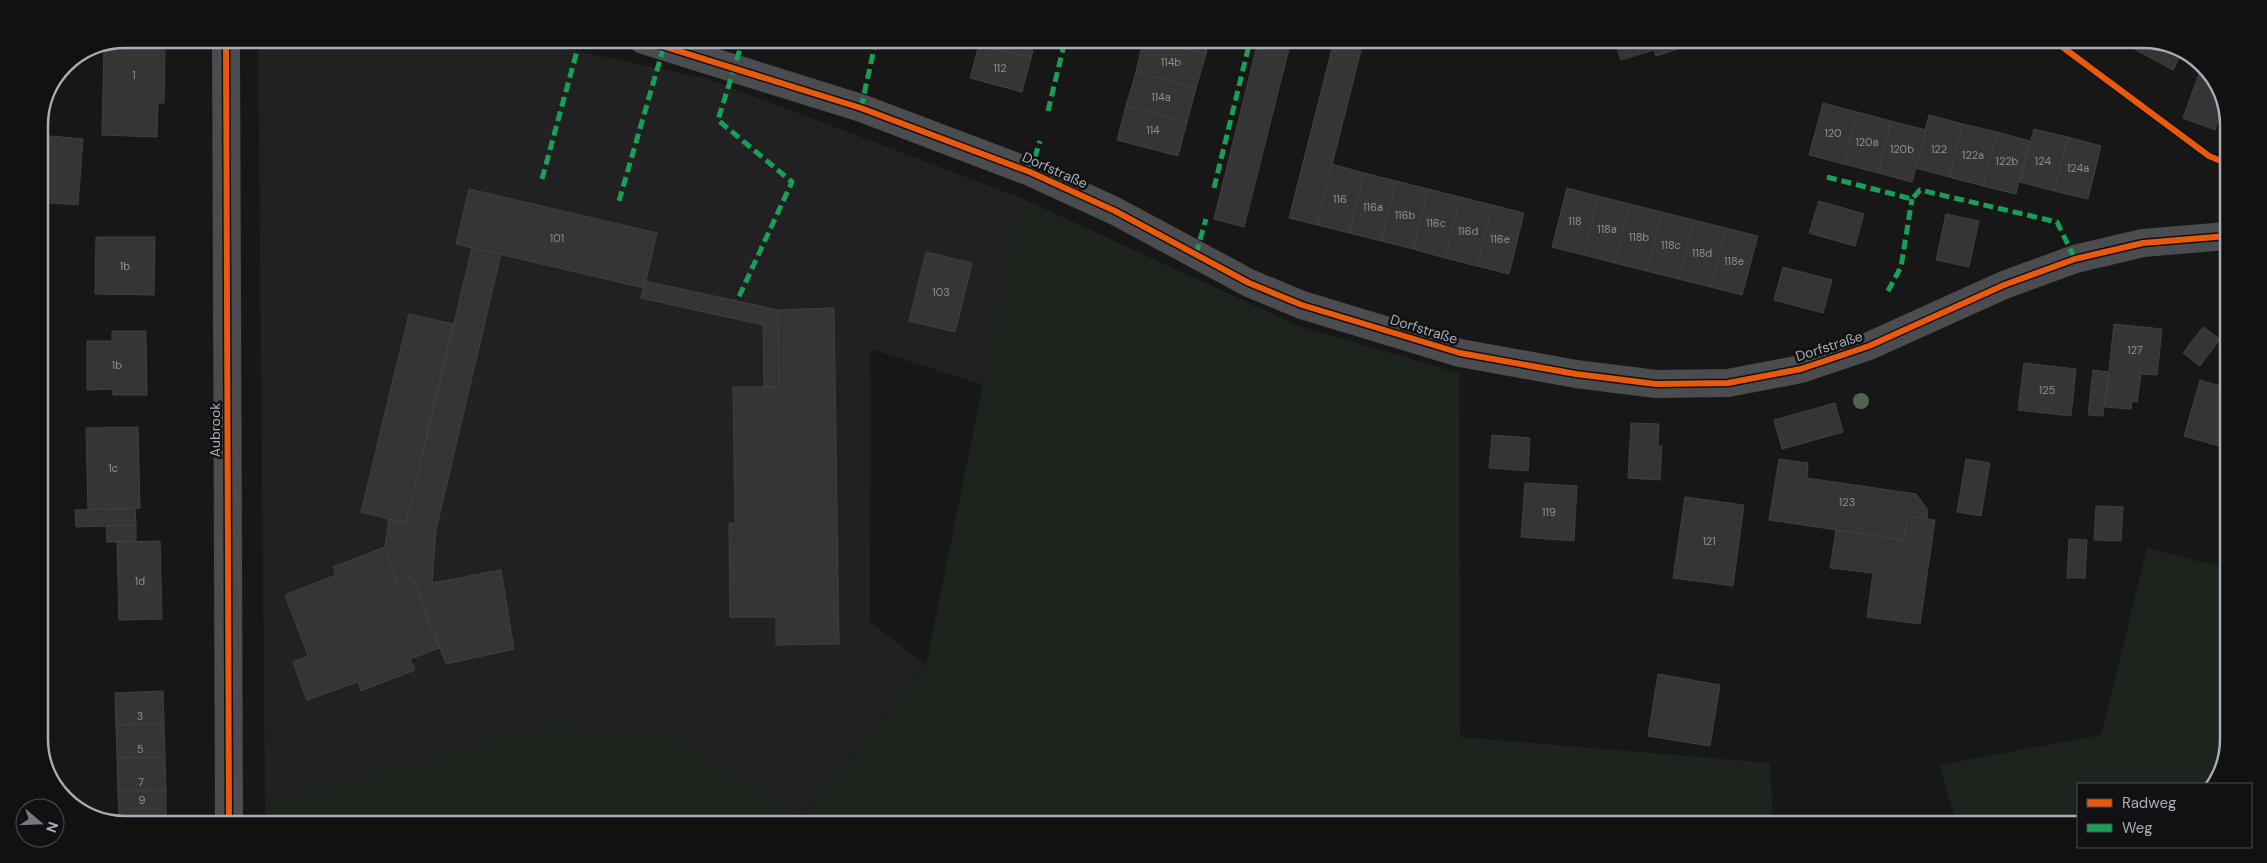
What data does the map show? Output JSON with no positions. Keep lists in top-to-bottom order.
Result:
{
  "streets": {
    "street": ["Dorfstraße", "Aubrook"]
  },
  "house_numbers": [
    "114b",
    "112",
    "1",
    "114a",
    "114",
    "120",
    "120a",
    "120b",
    "122",
    "122a",
    "122b",
    "124",
    "124a",
    "116",
    "116a",
    "116b",
    "118",
    "116c",
    "118a",
    "116d",
    "118b",
    "101",
    "116e",
    "118c",
    "118d",
    "118e",
    "1b",
    "103",
    "127",
    "1b",
    "125",
    "1c",
    "123",
    "119",
    "121",
    "1d",
    "3",
    "5",
    "7",
    "9"
  ],
  "legend": ["Radweg", "Weg"],
  "north": "right"
}
